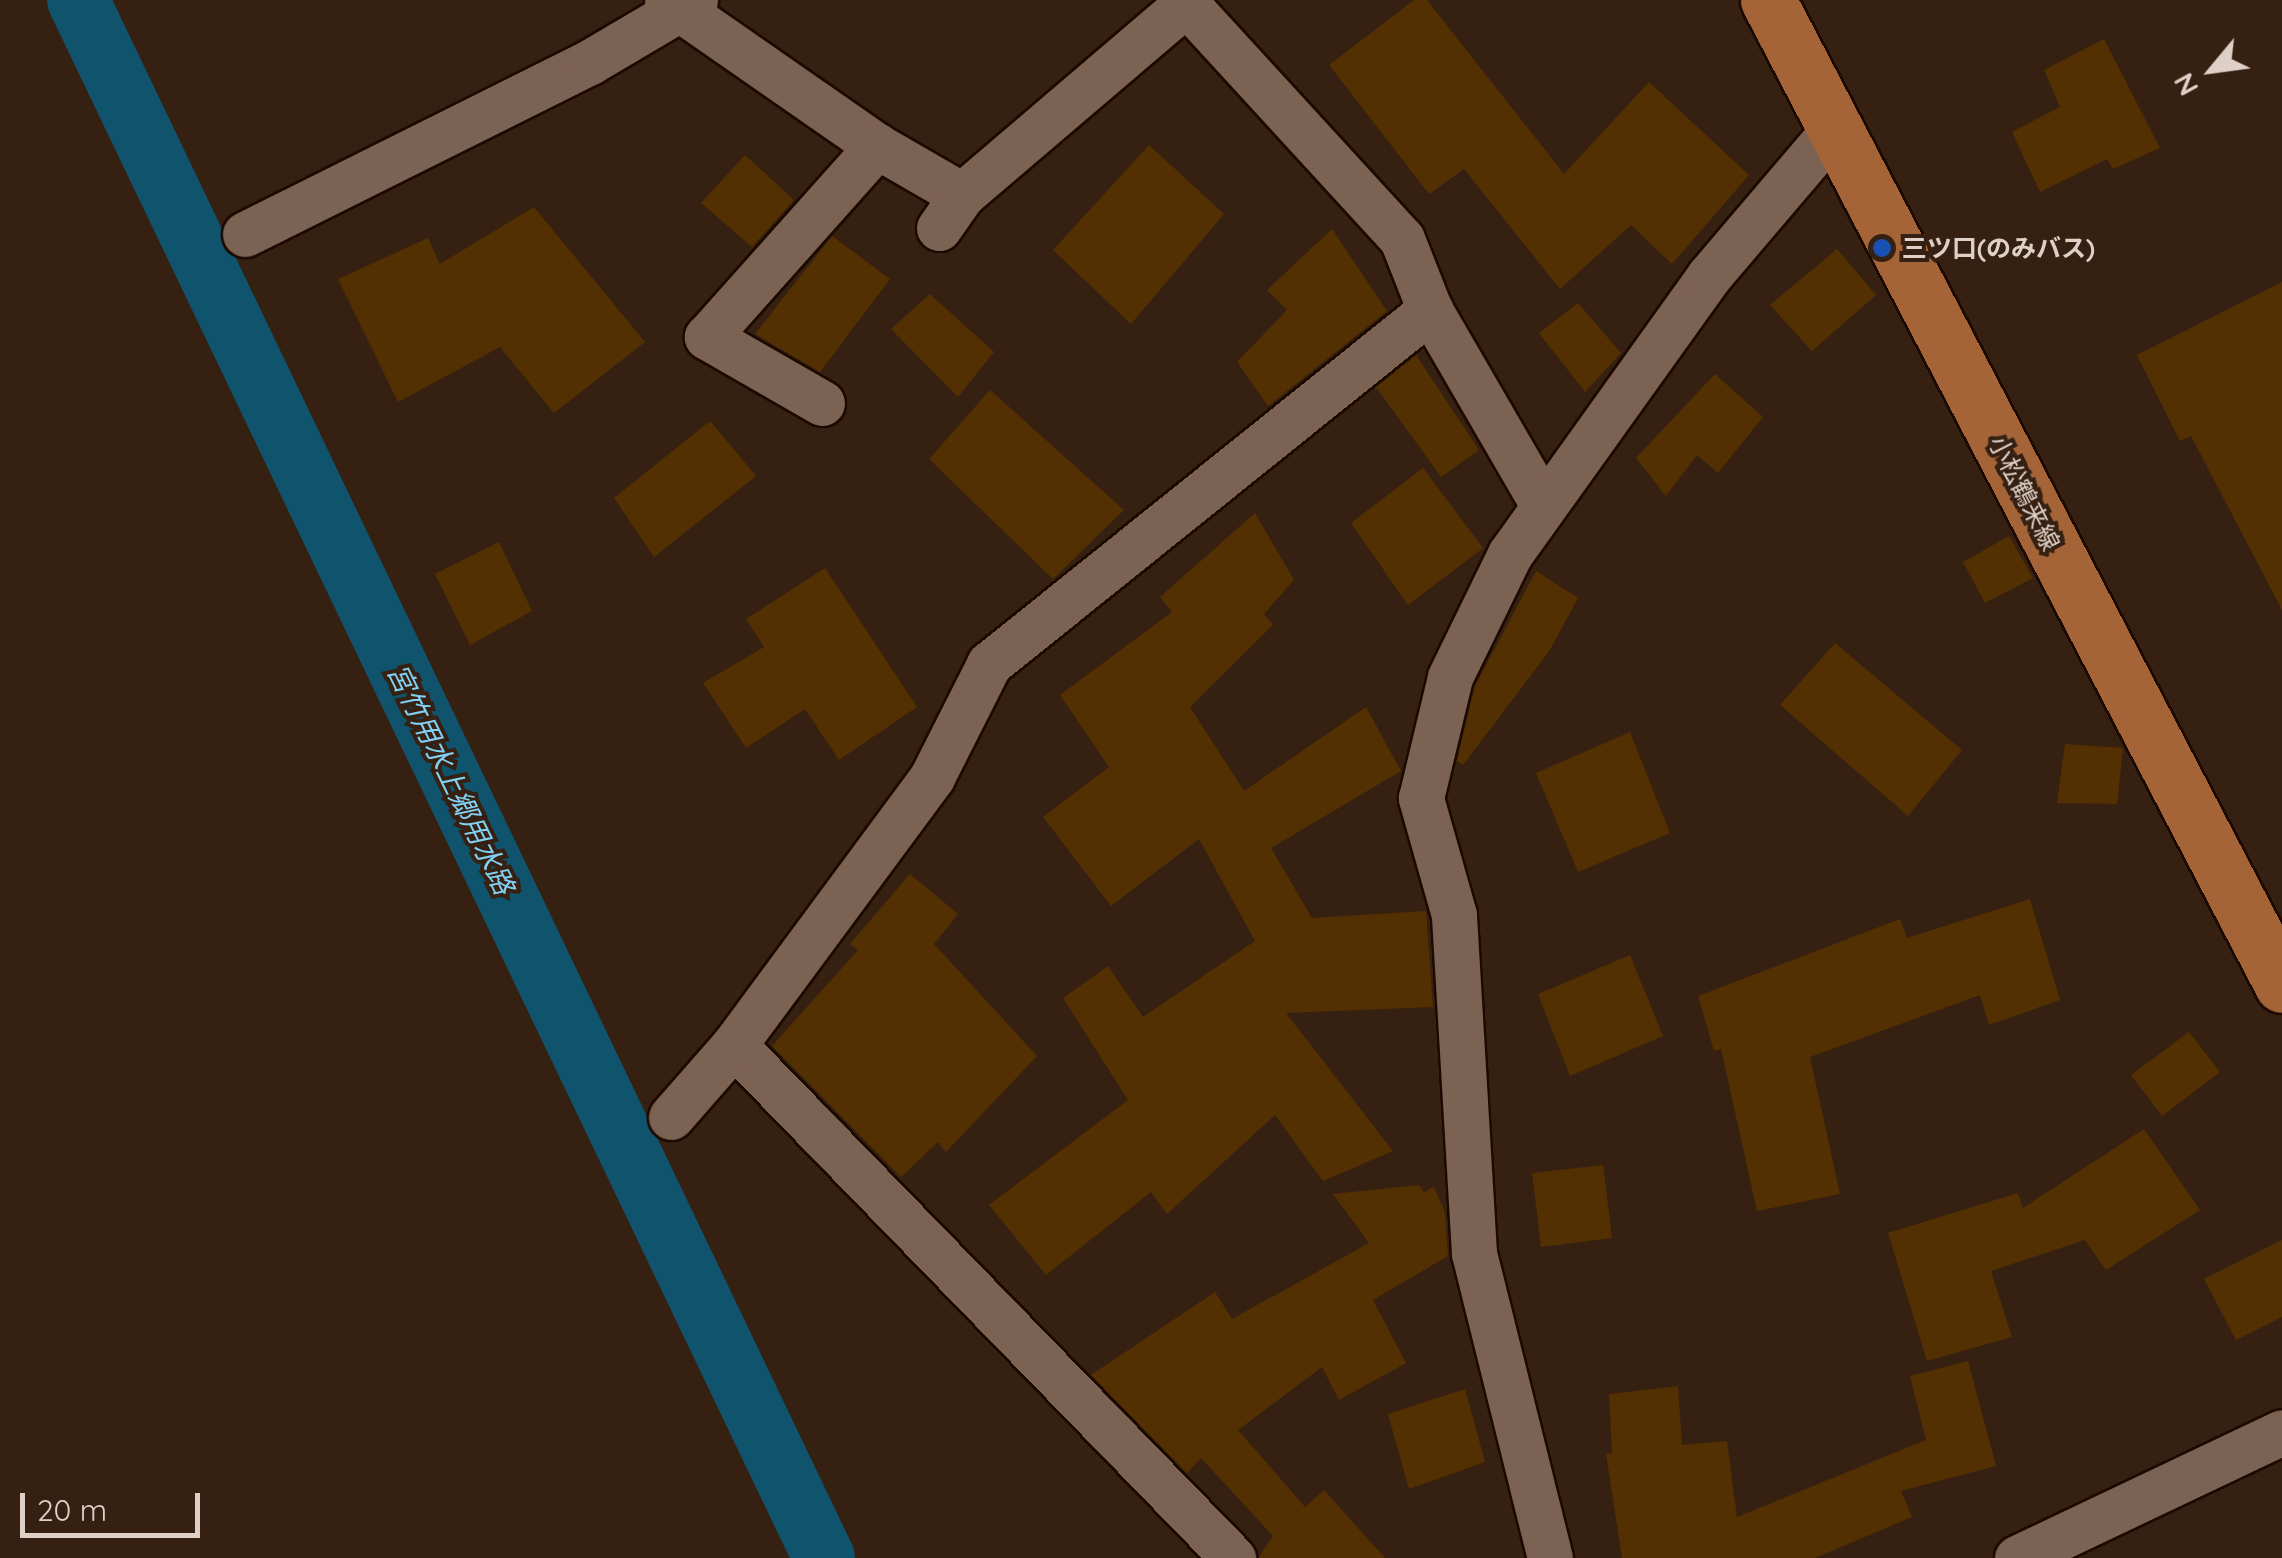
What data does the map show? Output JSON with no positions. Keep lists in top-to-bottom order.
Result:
{
  "streets": {
    "main road": ["小松鶴来線"]
  },
  "water": ["宮竹用水上郷用水路"],
  "places": ["三ツ口(のみバス)"],
  "scale_bar": "20 m",
  "north": "bottom left"
}
